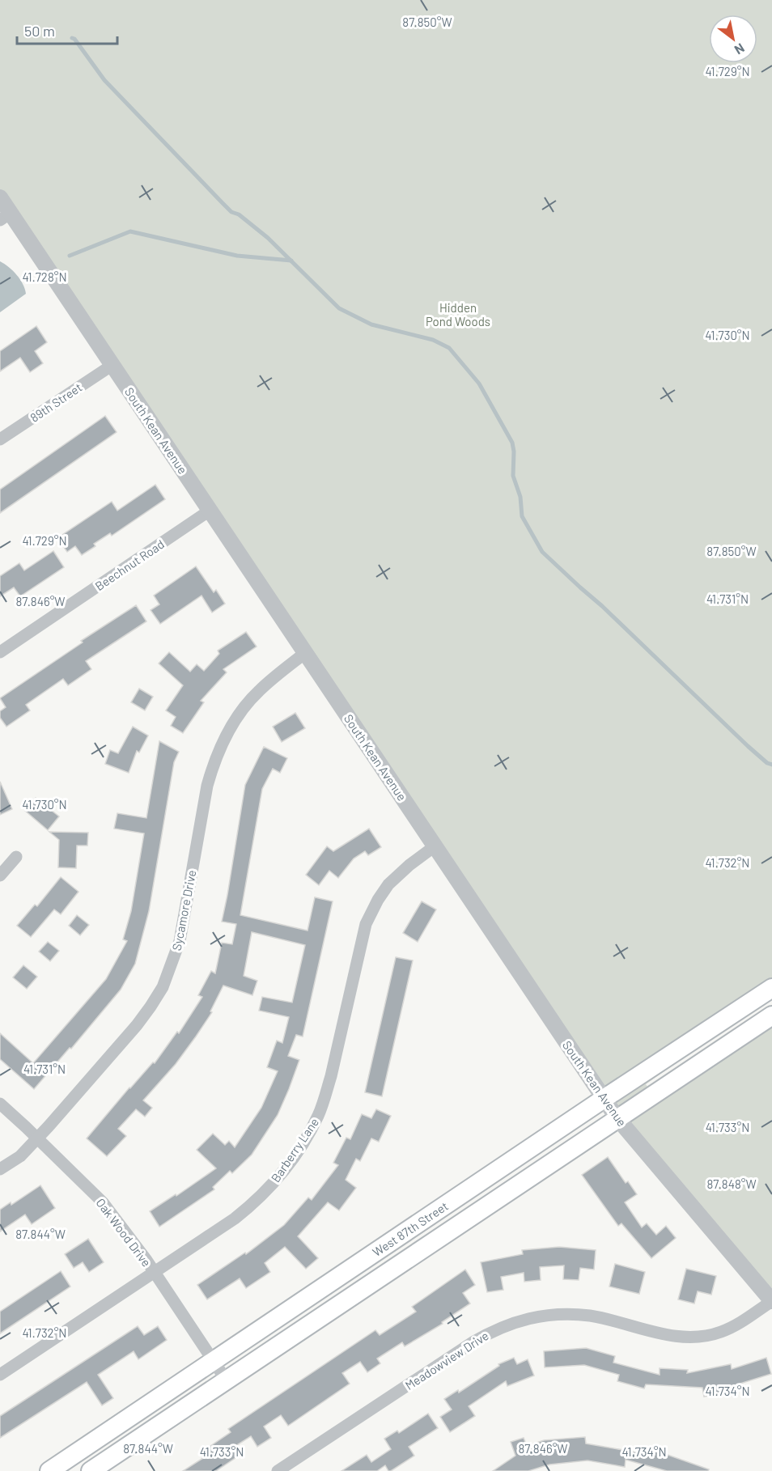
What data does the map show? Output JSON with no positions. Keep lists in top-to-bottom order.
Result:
{
  "streets": {
    "main road": ["West 87th Street"],
    "street": [
      "89th Street",
      "South Kean Avenue",
      "Beechnut Road",
      "Sycamore Drive",
      "Barberry Lane",
      "Oak Wood Drive",
      "Meadowview Drive"
    ]
  },
  "crossings": [
    ["89th Street", "South Kean Avenue"],
    ["South Kean Avenue", "Beechnut Road"],
    ["South Kean Avenue", "Sycamore Drive"],
    ["South Kean Avenue", "Barberry Lane"],
    ["South Kean Avenue", "West 87th Street"],
    ["South Kean Avenue", "Meadowview Drive"],
    ["Sycamore Drive", "Oak Wood Drive"],
    ["Barberry Lane", "Oak Wood Drive"],
    ["West 87th Street", "Oak Wood Drive"]
  ],
  "parks": ["Hidden Pond Woods"],
  "scale_bar": "50 m",
  "north": "bottom right",
  "coordinates": [
    "87.850°W",
    "41.729°N",
    "41.728°N",
    "41.730°N",
    "41.731°N",
    "87.846°W",
    "41.732°N",
    "41.733°N",
    "87.848°W",
    "87.844°W",
    "41.734°N"
  ]
}
